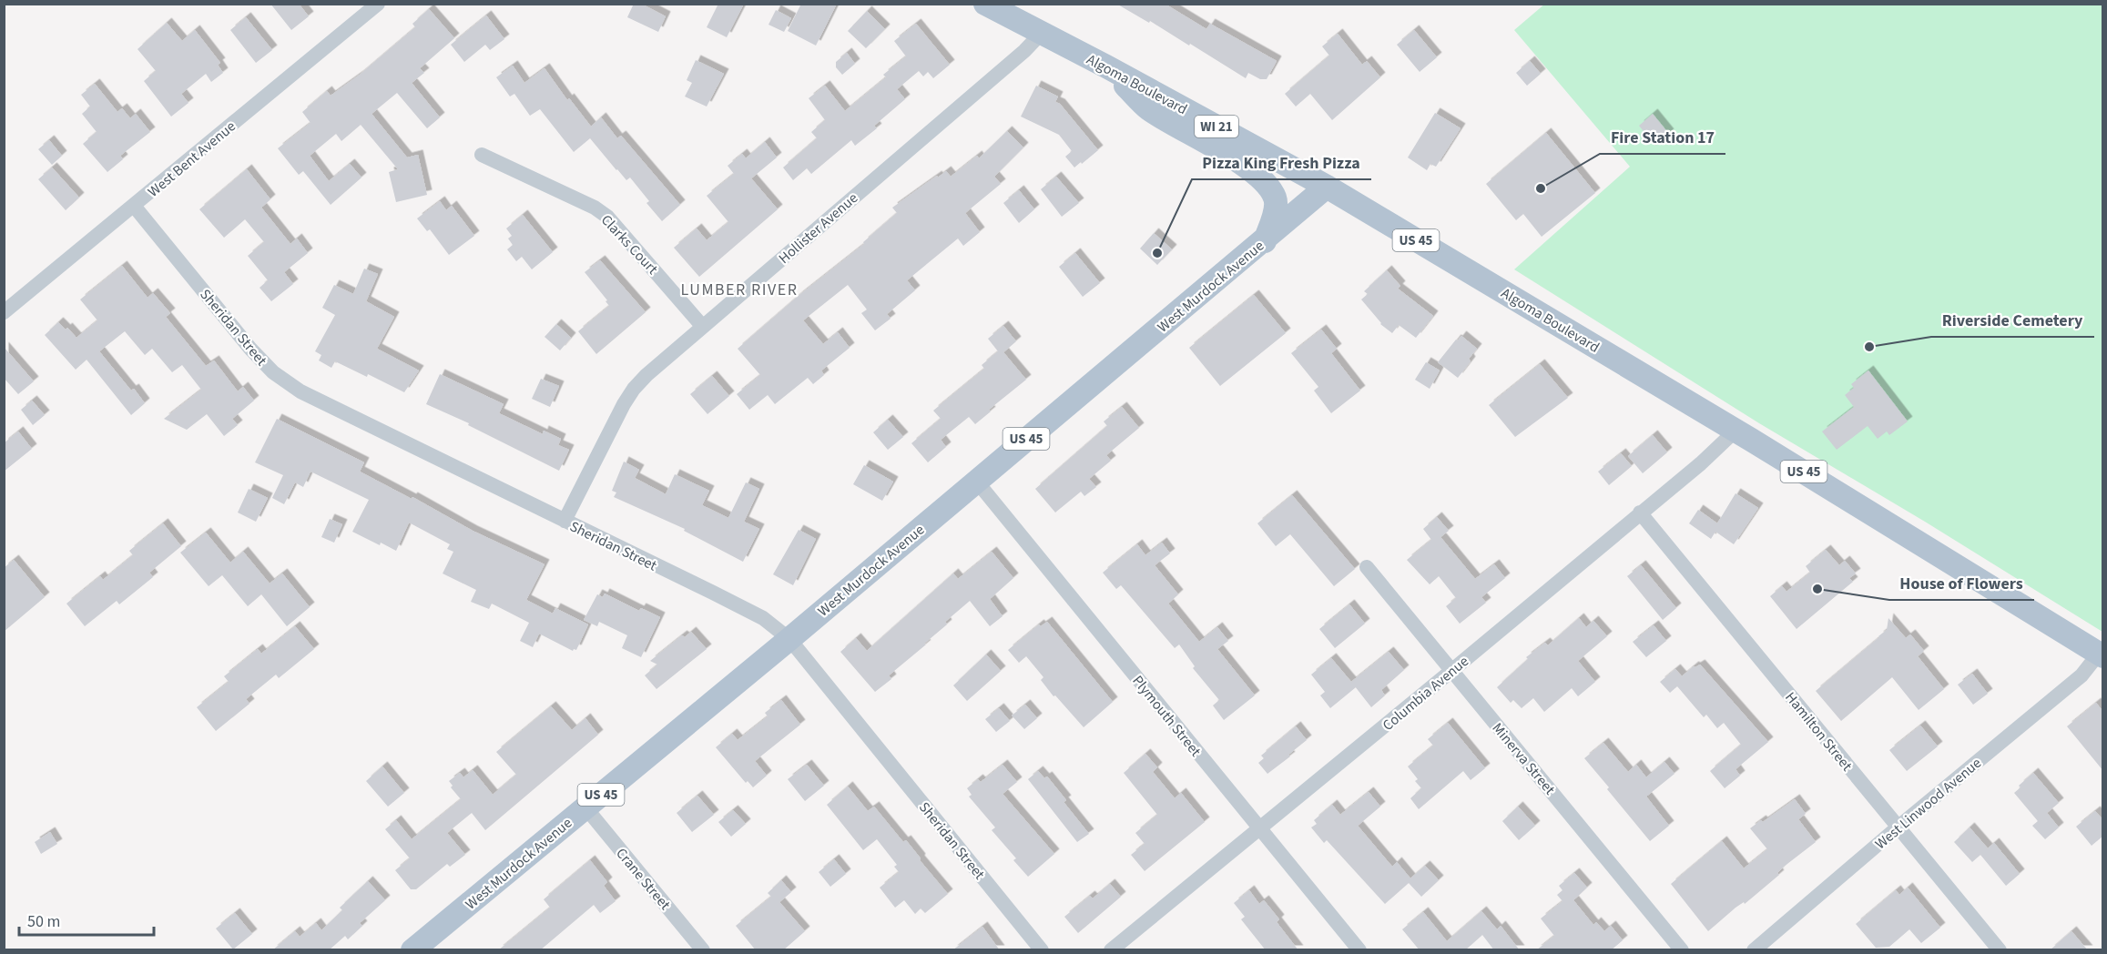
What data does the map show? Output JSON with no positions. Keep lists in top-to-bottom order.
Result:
{
  "streets": {
    "main road": [
      "Algoma Boulevard",
      "WI 21",
      "US 45",
      "West Murdock Avenue"
    ],
    "street": [
      "West Bent Avenue",
      "Hollister Avenue",
      "Clarks Court",
      "Sheridan Street",
      "Columbia Avenue",
      "Plymouth Street",
      "Hamilton Street",
      "Minerva Street",
      "West Linwood Avenue",
      "Crane Street"
    ]
  },
  "crossings": [
    ["Algoma Boulevard", "Hollister Avenue"],
    ["Algoma Boulevard", "West Murdock Avenue"],
    ["Algoma Boulevard", "Columbia Avenue"],
    ["Algoma Boulevard", "West Linwood Avenue"],
    ["West Bent Avenue", "Sheridan Street"],
    ["Hollister Avenue", "Clarks Court"],
    ["Hollister Avenue", "Sheridan Street"],
    ["West Murdock Avenue", "Sheridan Street"],
    ["West Murdock Avenue", "Plymouth Street"],
    ["West Murdock Avenue", "Crane Street"],
    ["Columbia Avenue", "Plymouth Street"],
    ["Columbia Avenue", "Hamilton Street"],
    ["Columbia Avenue", "Minerva Street"],
    ["Hamilton Street", "West Linwood Avenue"]
  ],
  "districts": ["LUMBER RIVER"],
  "places": [
    "Fire Station 17",
    "Pizza King Fresh Pizza",
    "Riverside Cemetery",
    "House of Flowers"
  ],
  "scale_bar": "50 m"
}
